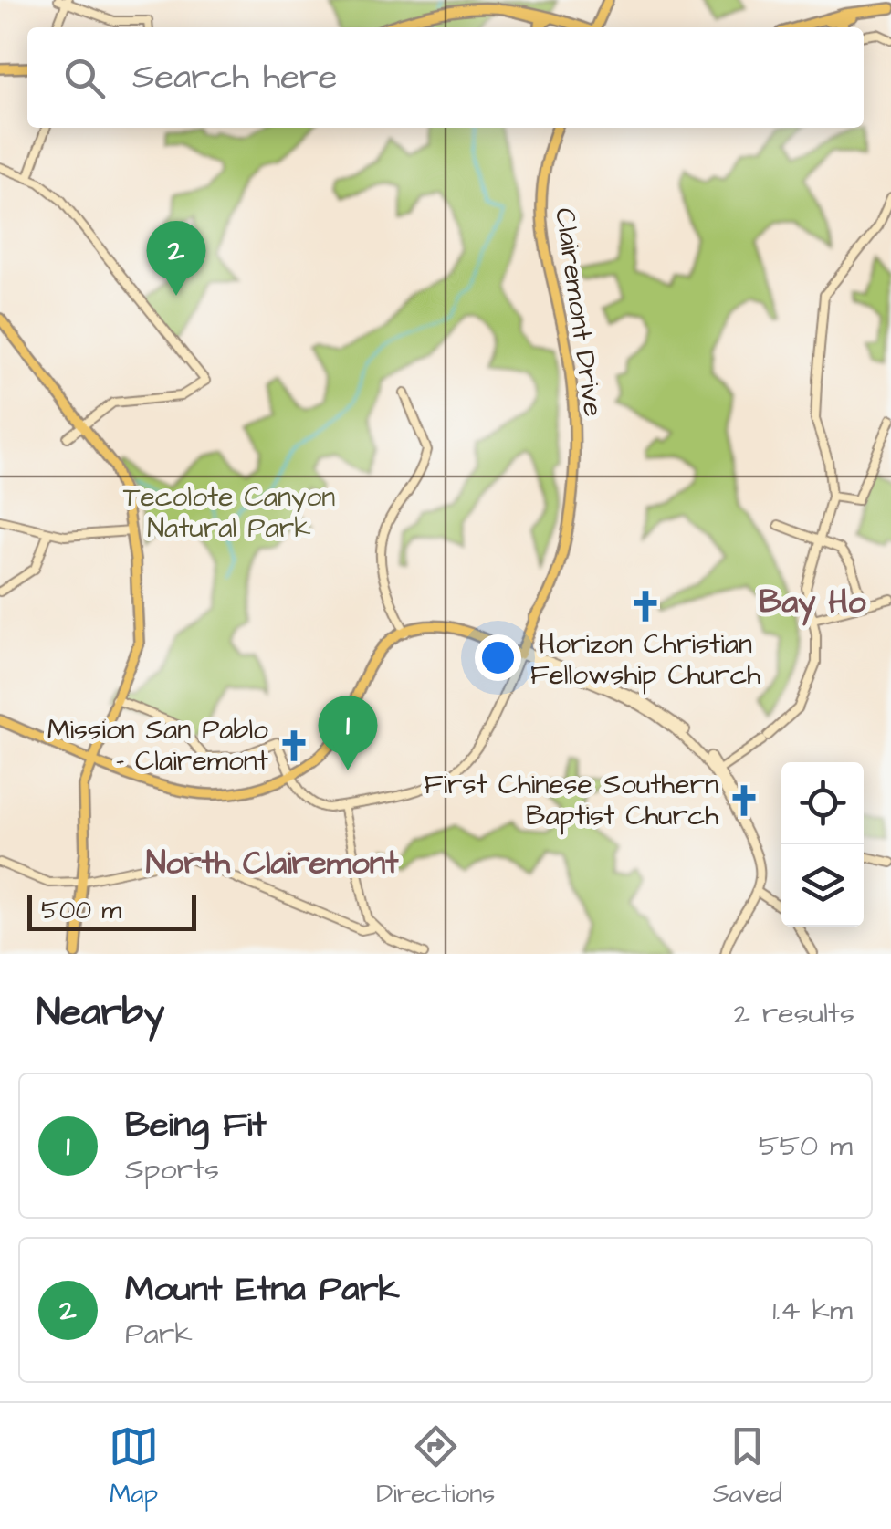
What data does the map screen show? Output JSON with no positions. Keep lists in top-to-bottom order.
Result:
{
  "streets": {
    "main road": ["Clairemont Drive"]
  },
  "districts": ["Bay Ho", "North Clairemont"],
  "parks": ["Tecolote Canyon Natural Park"],
  "places": {
    "church": ["Horizon Christian Fellowship Church", "Mission San Pablo - Clairemont", "First Chinese Southern Baptist Church"]
  },
  "scale_bar": "500 m",
  "page": {
    "search": "Search here",
    "pins": ["2", "1"],
    "scale": "500 m",
    "heading": ["Nearby", "2 results"],
    "list": [
      {
        "mark": "1",
        "name": "Being Fit",
        "note": "Sports",
        "value": "550 m"
      },
      {
        "mark": "2",
        "name": "Mount Etna Park",
        "note": "Park",
        "value": "1.4 km"
      }
    ],
    "nav": ["Map", "Directions", "Saved"]
  }
}
